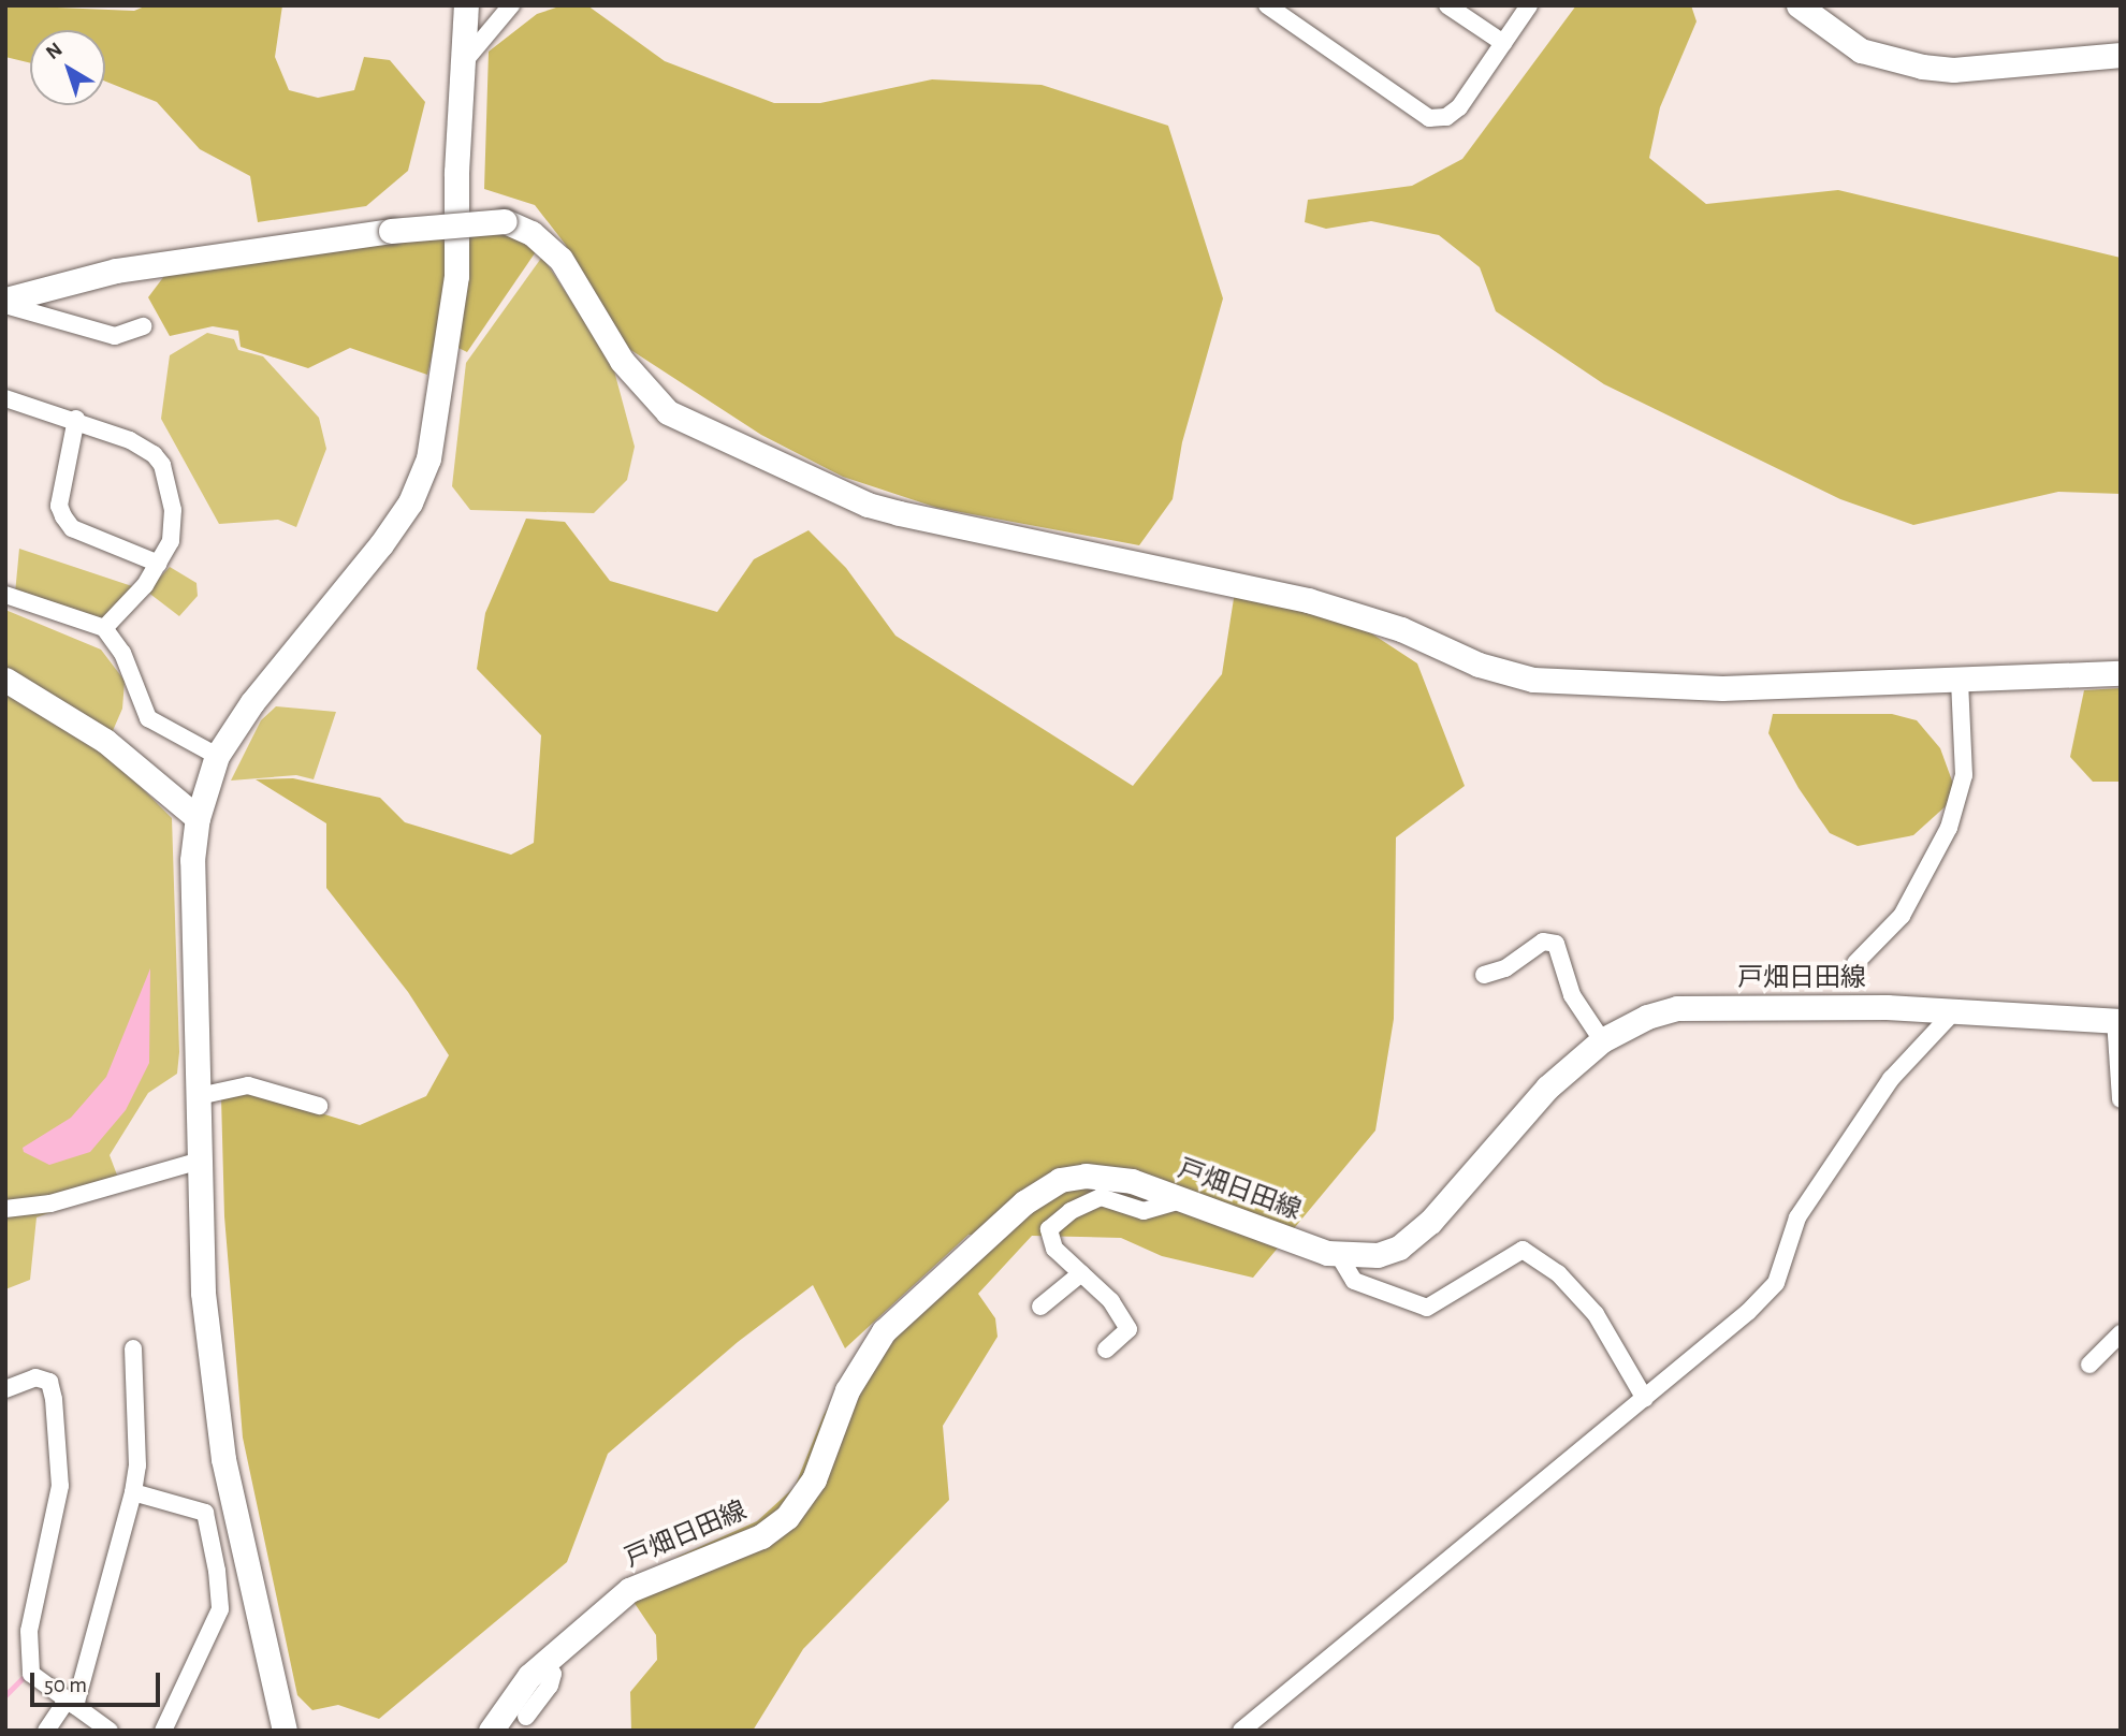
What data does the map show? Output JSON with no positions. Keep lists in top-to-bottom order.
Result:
{
  "streets": {
    "street": ["戸畑日田線"]
  },
  "scale_bar": "50 m",
  "north": "top left"
}
